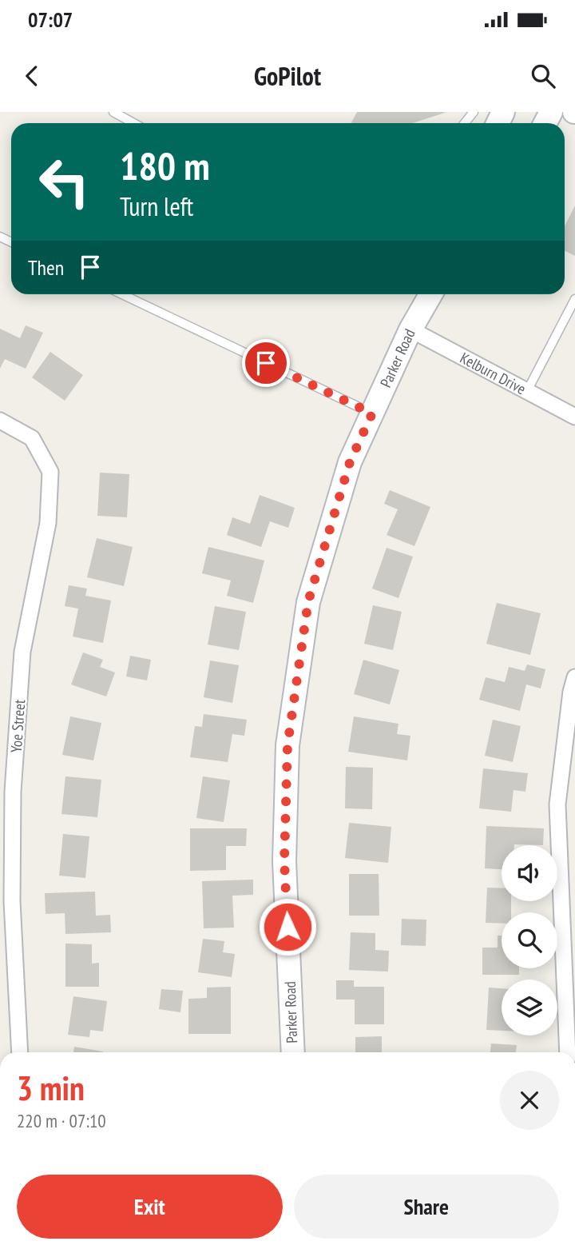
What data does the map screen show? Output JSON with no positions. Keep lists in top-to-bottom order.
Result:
{
  "streets": {
    "street": ["Parker Road", "Kelburn Drive", "Yoe Street"]
  },
  "crossings": [
    ["Parker Road", "Kelburn Drive"]
  ],
  "page": {
    "status": "07:07",
    "header": "GoPilot",
    "turn": ["180 m", "Turn left"],
    "then": "Then",
    "heading": ["3 min", "220 m · 07:10"],
    "buttons": ["Exit", "Share"]
  }
}
